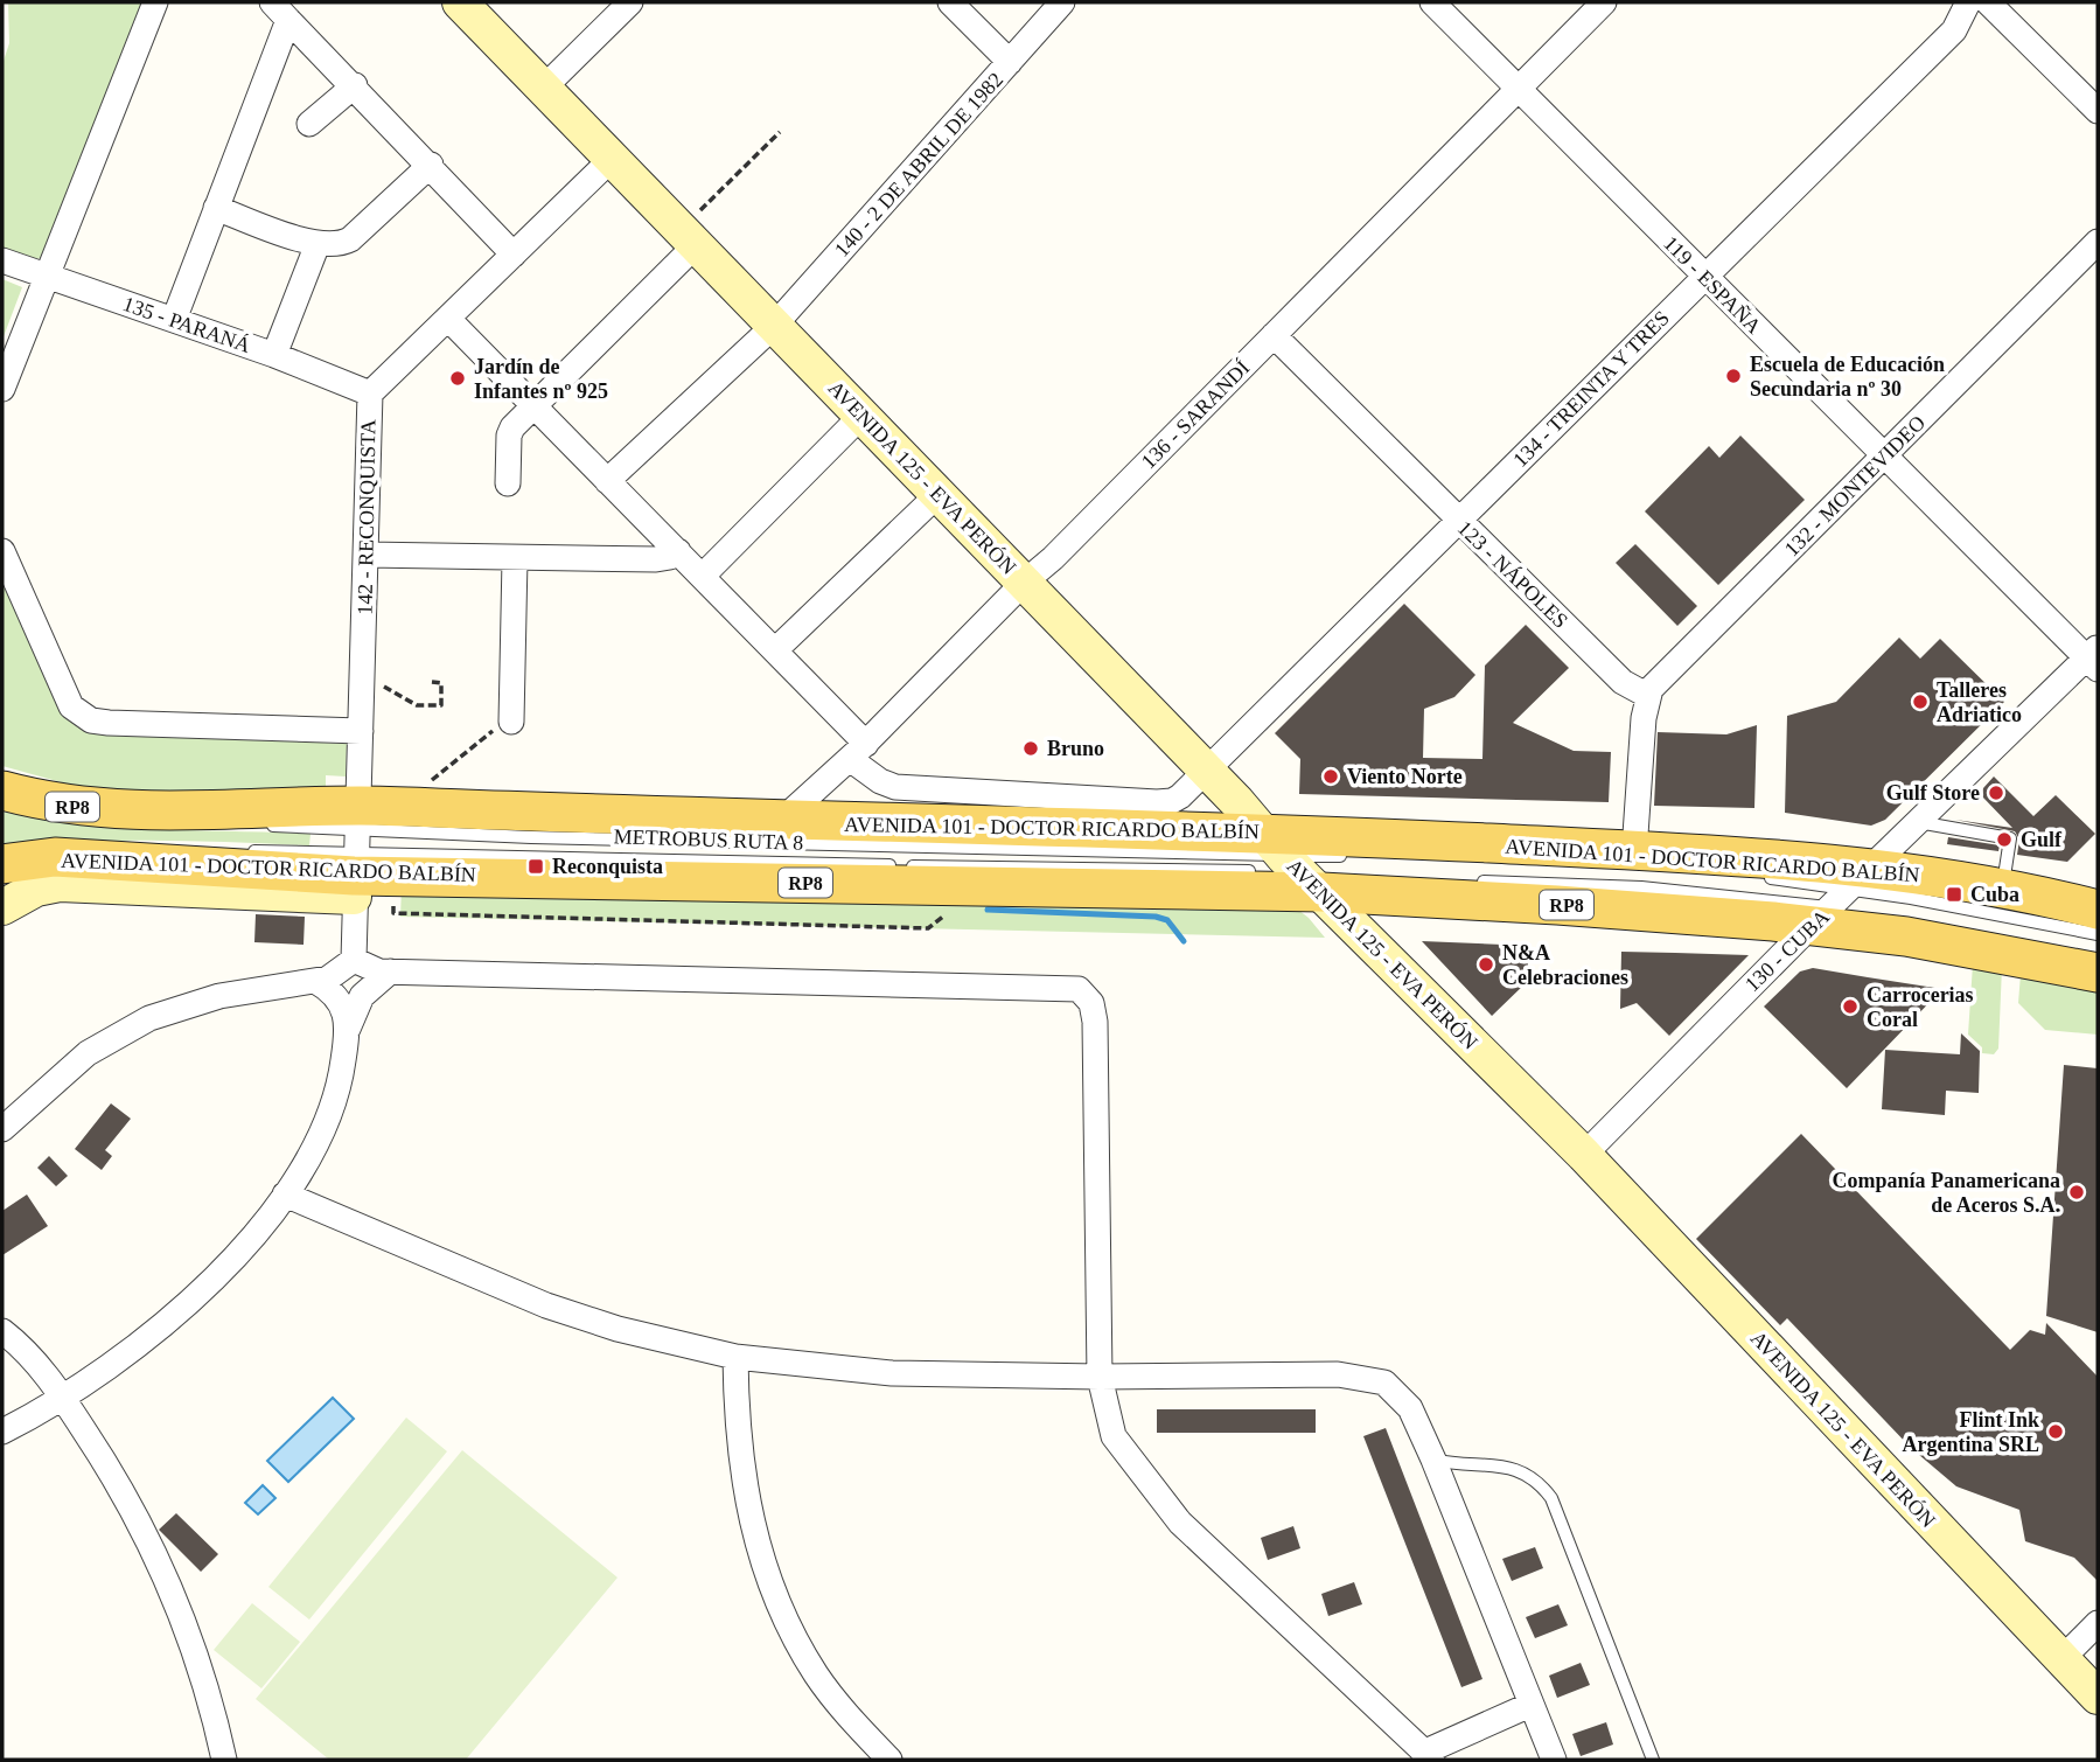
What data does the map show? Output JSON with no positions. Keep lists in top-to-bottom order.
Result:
{
  "streets": {
    "main road": ["RP8", "AVENIDA 101 - DOCTOR RICARDO BALBÍN"],
    "street": [
      "140 - 2 DE ABRIL DE 1982",
      "119 - ESPAÑA",
      "135 - PARANÁ",
      "134 - TREINTA Y TRES",
      "136 - SARANDÍ",
      "AVENIDA 125 - EVA PERÓN",
      "132 - MONTEVIDEO",
      "142 - RECONQUISTA",
      "123 - NÁPOLES",
      "130 - CUBA"
    ],
    "lane": ["METROBUS RUTA 8"]
  },
  "crossings": [
    ["140 - 2 DE ABRIL DE 1982", "134 - TREINTA Y TRES"],
    ["140 - 2 DE ABRIL DE 1982", "AVENIDA 125 - EVA PERÓN"],
    ["119 - ESPAÑA", "134 - TREINTA Y TRES"],
    ["119 - ESPAÑA", "136 - SARANDÍ"],
    ["119 - ESPAÑA", "132 - MONTEVIDEO"],
    ["119 - ESPAÑA", "130 - CUBA"],
    ["135 - PARANÁ", "142 - RECONQUISTA"],
    ["134 - TREINTA Y TRES", "136 - SARANDÍ"],
    ["134 - TREINTA Y TRES", "AVENIDA 125 - EVA PERÓN"],
    ["134 - TREINTA Y TRES", "142 - RECONQUISTA"],
    ["134 - TREINTA Y TRES", "123 - NÁPOLES"],
    ["136 - SARANDÍ", "AVENIDA 125 - EVA PERÓN"],
    ["136 - SARANDÍ", "123 - NÁPOLES"],
    ["136 - SARANDÍ", "AVENIDA 101 - DOCTOR RICARDO BALBÍN"],
    ["AVENIDA 125 - EVA PERÓN", "142 - RECONQUISTA"],
    ["AVENIDA 125 - EVA PERÓN", "AVENIDA 101 - DOCTOR RICARDO BALBÍN"],
    ["AVENIDA 125 - EVA PERÓN", "METROBUS RUTA 8"],
    ["AVENIDA 125 - EVA PERÓN", "130 - CUBA"],
    ["132 - MONTEVIDEO", "123 - NÁPOLES"],
    ["142 - RECONQUISTA", "AVENIDA 101 - DOCTOR RICARDO BALBÍN"],
    ["142 - RECONQUISTA", "METROBUS RUTA 8"],
    ["AVENIDA 101 - DOCTOR RICARDO BALBÍN", "METROBUS RUTA 8"],
    ["AVENIDA 101 - DOCTOR RICARDO BALBÍN", "130 - CUBA"]
  ],
  "places": {
    "other": [
      "Escuela de Educación Secundaria nº 30",
      "Jardín de Infantes nº 925",
      "Talleres Adriatico",
      "Bruno",
      "Viento Norte",
      "Gulf Store",
      "Gulf",
      "N&A Celebraciones",
      "Carrocerias Coral",
      "Companía Panamericana de Aceros S.A.",
      "Flint Ink Argentina SRL"
    ],
    "transit": ["Reconquista", "Cuba"]
  }
}
